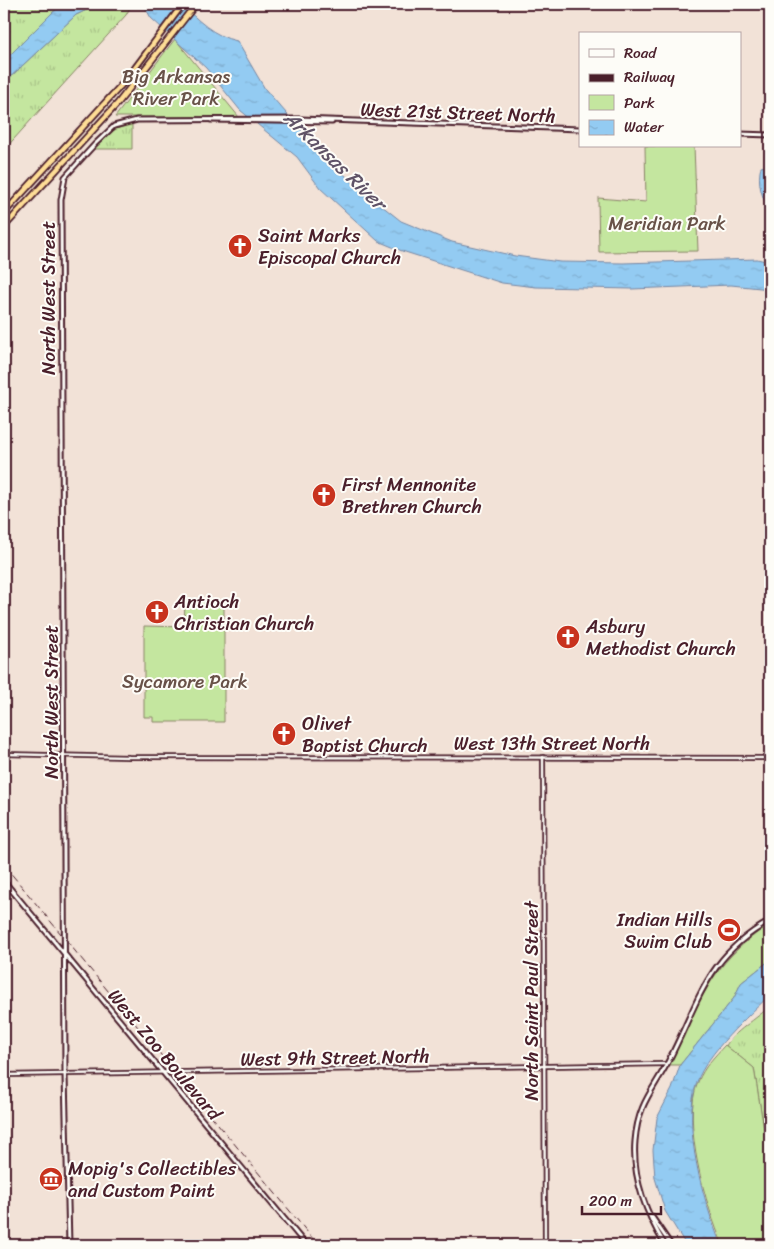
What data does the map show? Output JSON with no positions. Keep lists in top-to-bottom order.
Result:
{
  "streets": {
    "main road": ["West 21st Street North", "North West Street", "West Zoo Boulevard"],
    "street": ["West 13th Street North", "North Saint Paul Street", "West 9th Street North"]
  },
  "crossings": [
    ["West 21st Street North", "North West Street"],
    ["North West Street", "West 13th Street North"],
    ["North West Street", "West Zoo Boulevard"],
    ["North West Street", "West 9th Street North"],
    ["West 13th Street North", "North Saint Paul Street"],
    ["North Saint Paul Street", "West 9th Street North"],
    ["West Zoo Boulevard", "West 9th Street North"]
  ],
  "water": ["Arkansas River"],
  "parks": ["Big Arkansas River Park", "Meridian Park", "Sycamore Park"],
  "places": {
    "church": [
      "Saint Marks Episcopal Church",
      "First Mennonite Brethren Church",
      "Antioch Christian Church",
      "Asbury Methodist Church",
      "Olivet Baptist Church"
    ],
    "sports": ["Indian Hills Swim Club"],
    "museum": ["Mopig's Collectibles and Custom Paint"]
  },
  "legend": [
    "Road",
    "Railway",
    "Park",
    "Water"
  ],
  "scale_bar": "200 m"
}
